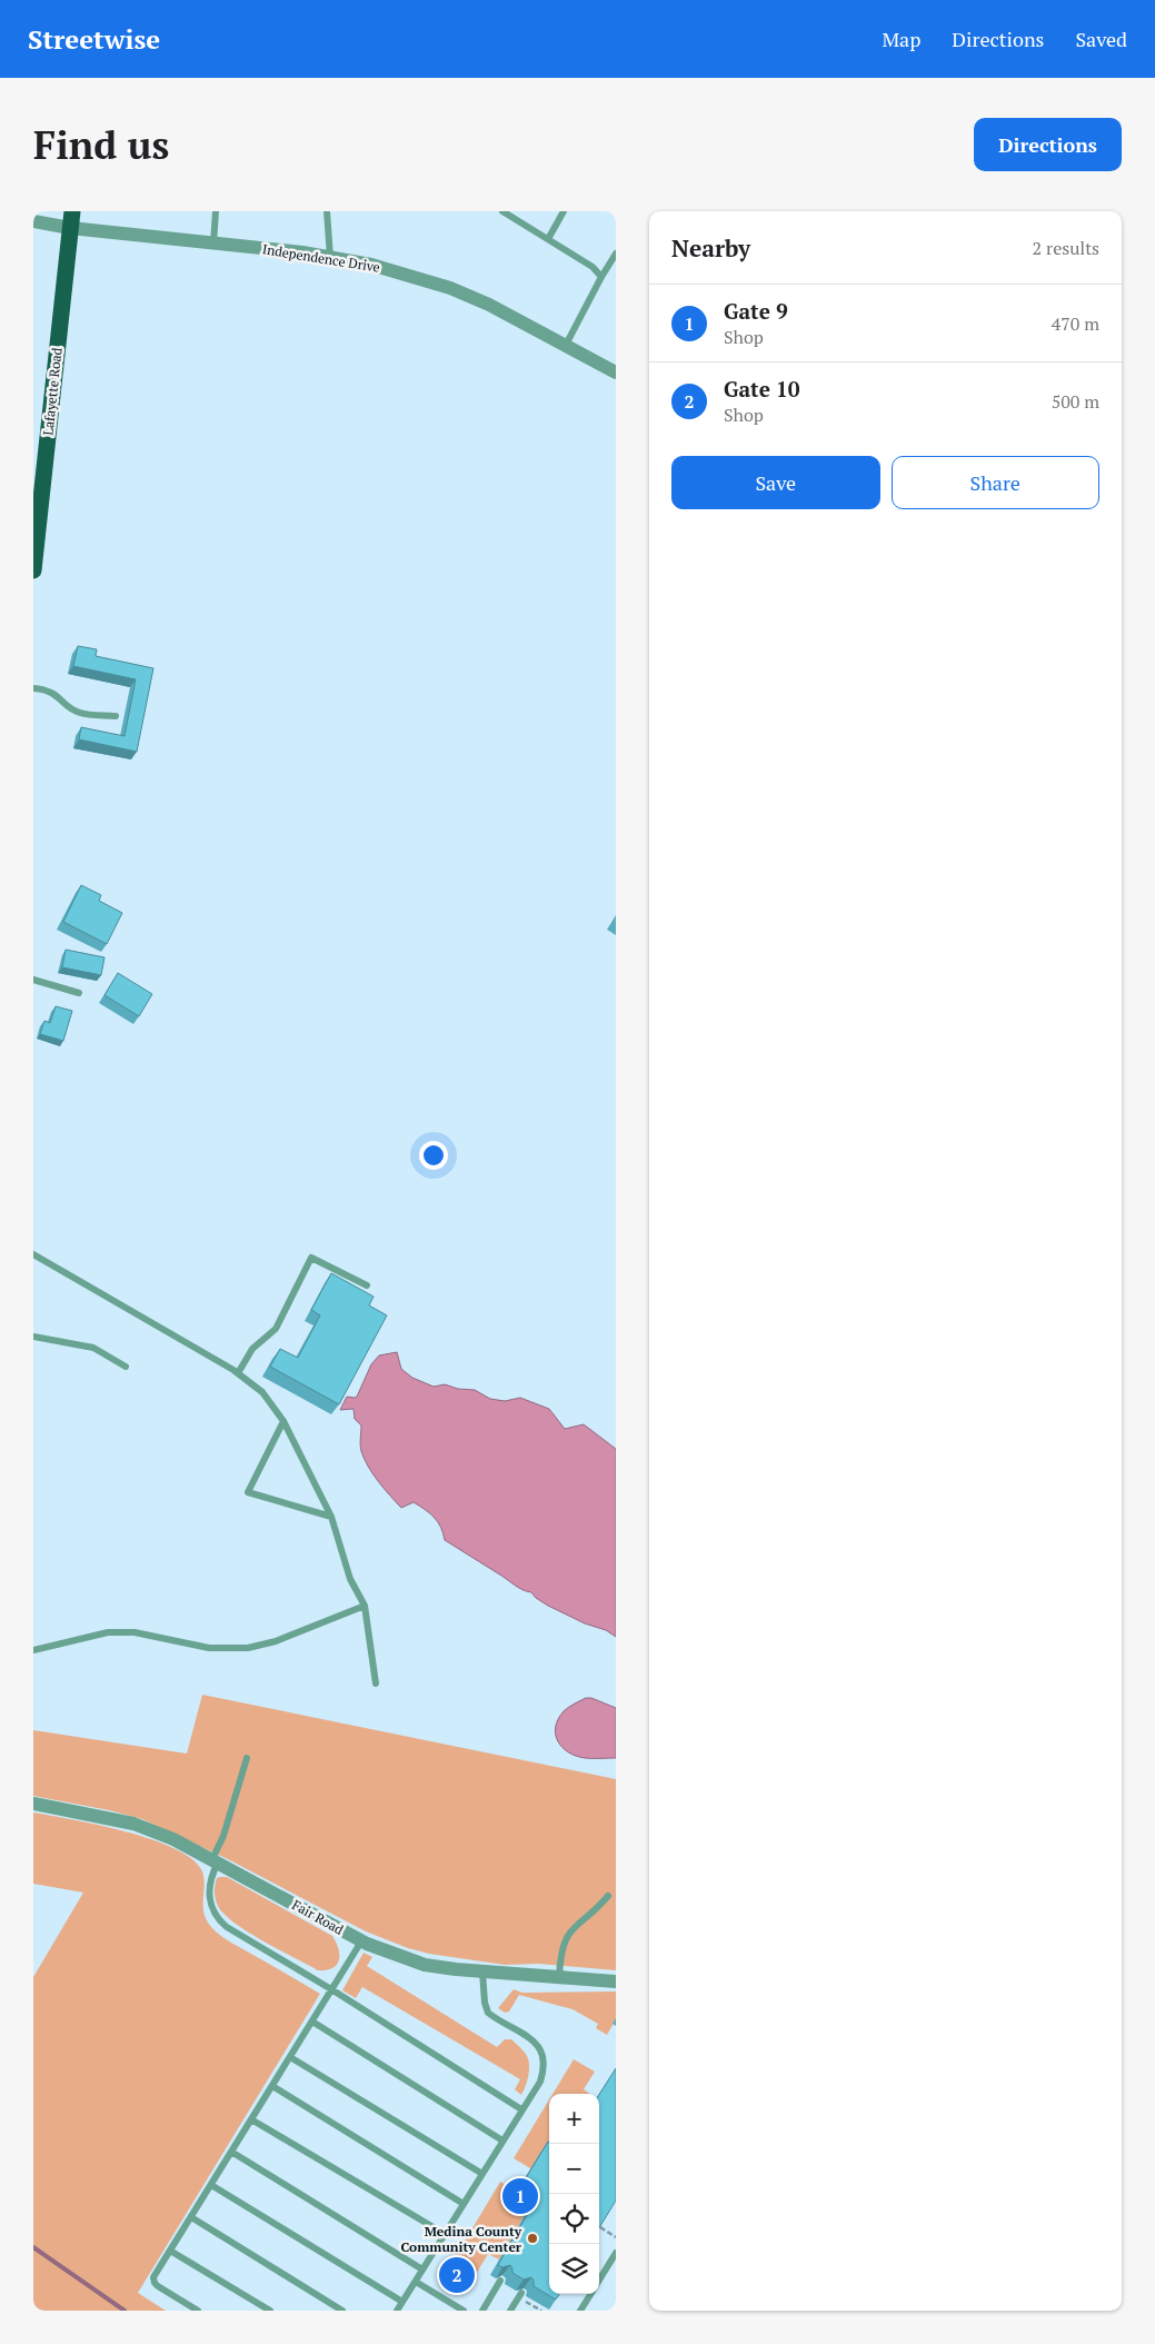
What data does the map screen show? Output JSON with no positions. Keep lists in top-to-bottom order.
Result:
{
  "streets": {
    "main road": ["Lafayette Road"],
    "street": ["Independence Drive", "Fair Road"]
  },
  "crossings": [
    ["Independence Drive", "Lafayette Road"]
  ],
  "places": ["Medina County Community Center"],
  "page": {
    "header": "Streetwise",
    "nav": ["Map", "Directions", "Saved"],
    "buttons": [
      "Directions",
      ["Save", "Share"]
    ],
    "title": "Find us",
    "heading": ["Nearby", "2 results"],
    "list": [
      {
        "mark": "1",
        "name": "Gate 9",
        "note": "Shop",
        "value": "470 m"
      },
      {
        "mark": "2",
        "name": "Gate 10",
        "note": "Shop",
        "value": "500 m"
      }
    ],
    "map_buttons": ["+", "−"],
    "pins": ["1", "2"]
  }
}
